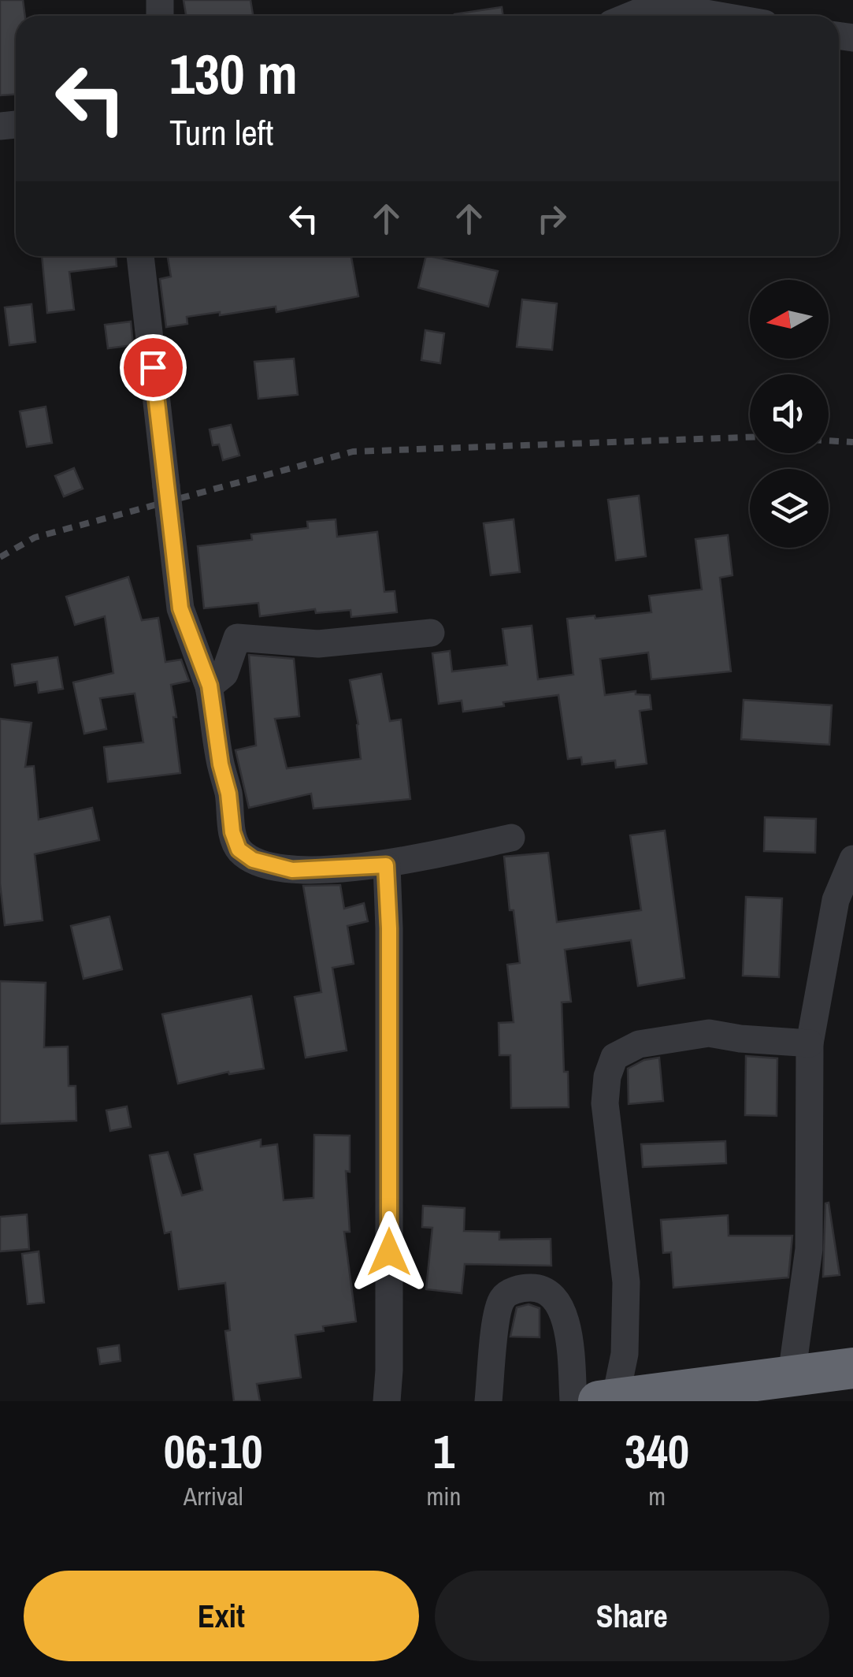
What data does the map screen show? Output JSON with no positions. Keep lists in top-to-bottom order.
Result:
{
  "north": "left",
  "page": {
    "turn": ["130 m", "Turn left"],
    "eta": [
      "06:10",
      "Arrival",
      "1",
      "min",
      "340",
      "m"
    ],
    "buttons": ["Exit", "Share"]
  }
}
